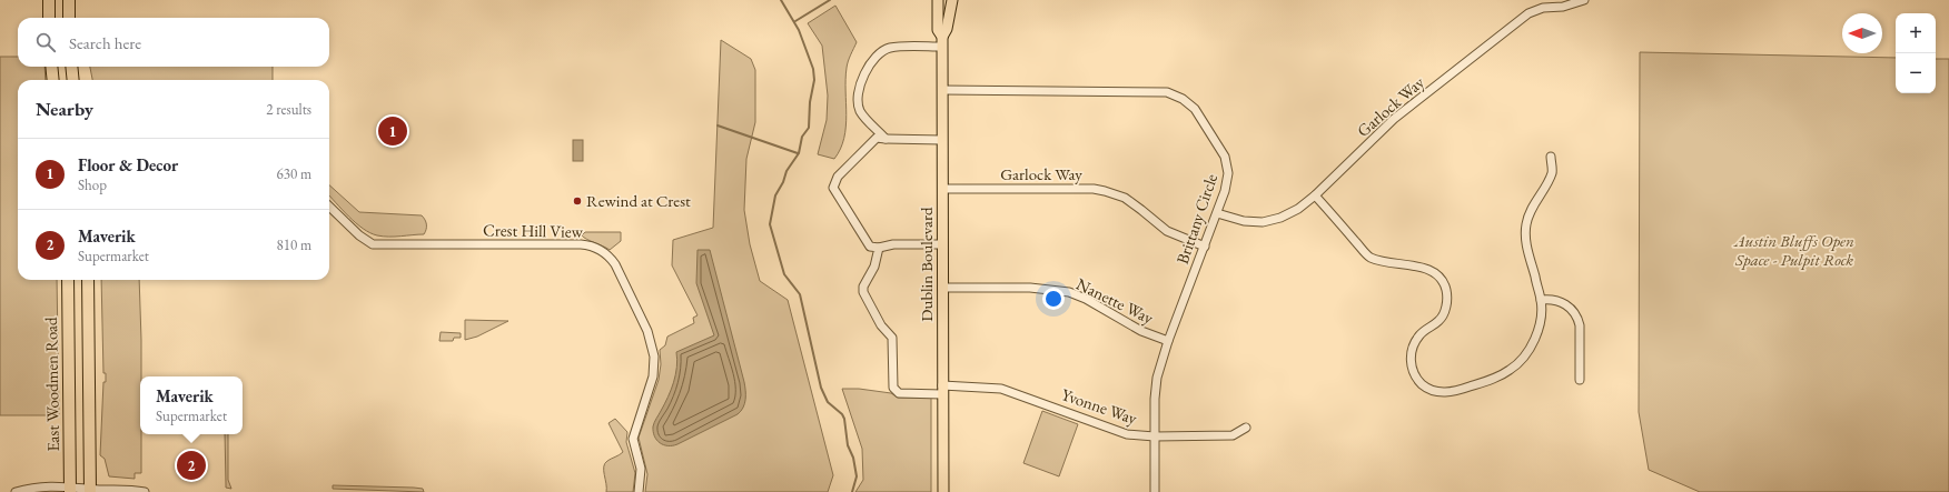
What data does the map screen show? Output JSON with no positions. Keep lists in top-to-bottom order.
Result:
{
  "streets": {
    "highway": ["East Woodmen Road"],
    "main road": ["Dublin Boulevard"],
    "street": [
      "Garlock Way",
      "Brittany Circle",
      "Crest Hill View",
      "Nanette Way",
      "Yvonne Way"
    ]
  },
  "crossings": [
    ["Garlock Way", "Brittany Circle"],
    ["Garlock Way", "Dublin Boulevard"],
    ["Brittany Circle", "Dublin Boulevard"],
    ["Brittany Circle", "Nanette Way"],
    ["Brittany Circle", "Yvonne Way"],
    ["Dublin Boulevard", "Nanette Way"],
    ["Dublin Boulevard", "Yvonne Way"]
  ],
  "parks": ["Austin Bluffs Open Space - Pulpit Rock"],
  "places": ["Rewind at Crest"],
  "north": "left",
  "page": {
    "map_buttons": ["+", "−"],
    "search": "Search here",
    "heading": ["Nearby", "2 results"],
    "pins": ["1", "2"],
    "list": [
      {
        "mark": "1",
        "name": "Floor & Decor",
        "note": "Shop",
        "value": "630 m"
      },
      {
        "mark": "2",
        "name": "Maverik",
        "note": "Supermarket",
        "value": "810 m"
      }
    ],
    "popup": ["Maverik", "Supermarket"]
  }
}
